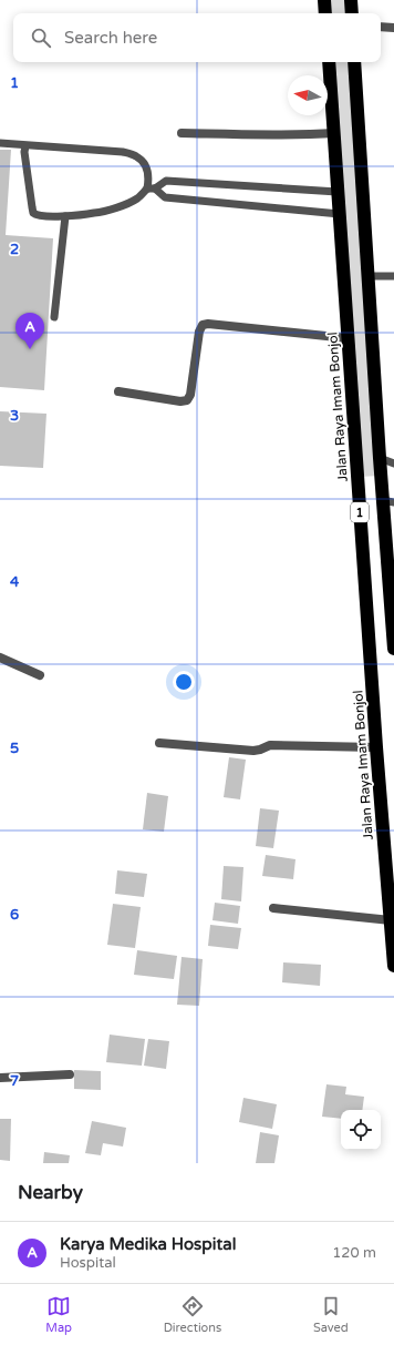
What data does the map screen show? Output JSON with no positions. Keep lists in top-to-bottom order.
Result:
{
  "streets": {
    "highway": ["Jalan Raya Imam Bonjol", "1"]
  },
  "north": "left",
  "page": {
    "search": "Search here",
    "pins": "A",
    "heading": "Nearby",
    "list": [
      {
        "mark": "A",
        "name": "Karya Medika Hospital",
        "note": "Hospital",
        "value": "120 m"
      }
    ],
    "nav": ["Map", "Directions", "Saved"]
  },
  "grid": {
    "rows": [
      "1",
      "2",
      "3",
      "4",
      "5",
      "6",
      "7"
    ]
  }
}
